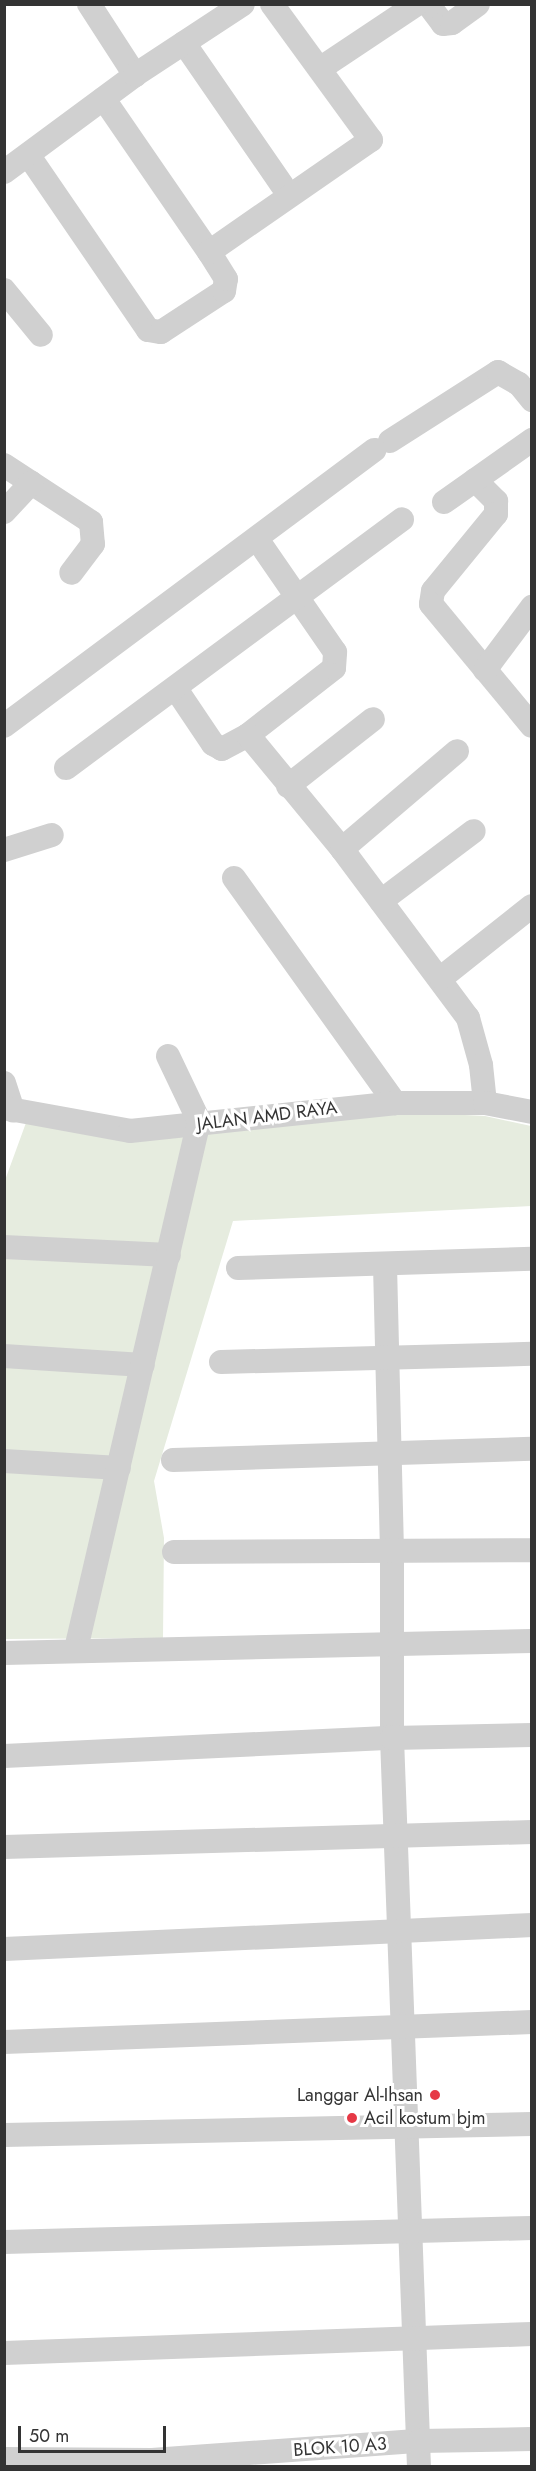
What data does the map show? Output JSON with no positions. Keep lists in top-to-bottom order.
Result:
{
  "streets": {
    "street": ["JALAN AMD RAYA", "BLOK 10 A3"]
  },
  "places": ["Langgar Al-Ihsan", "Acil kostum bjm"],
  "scale_bar": "50 m"
}
